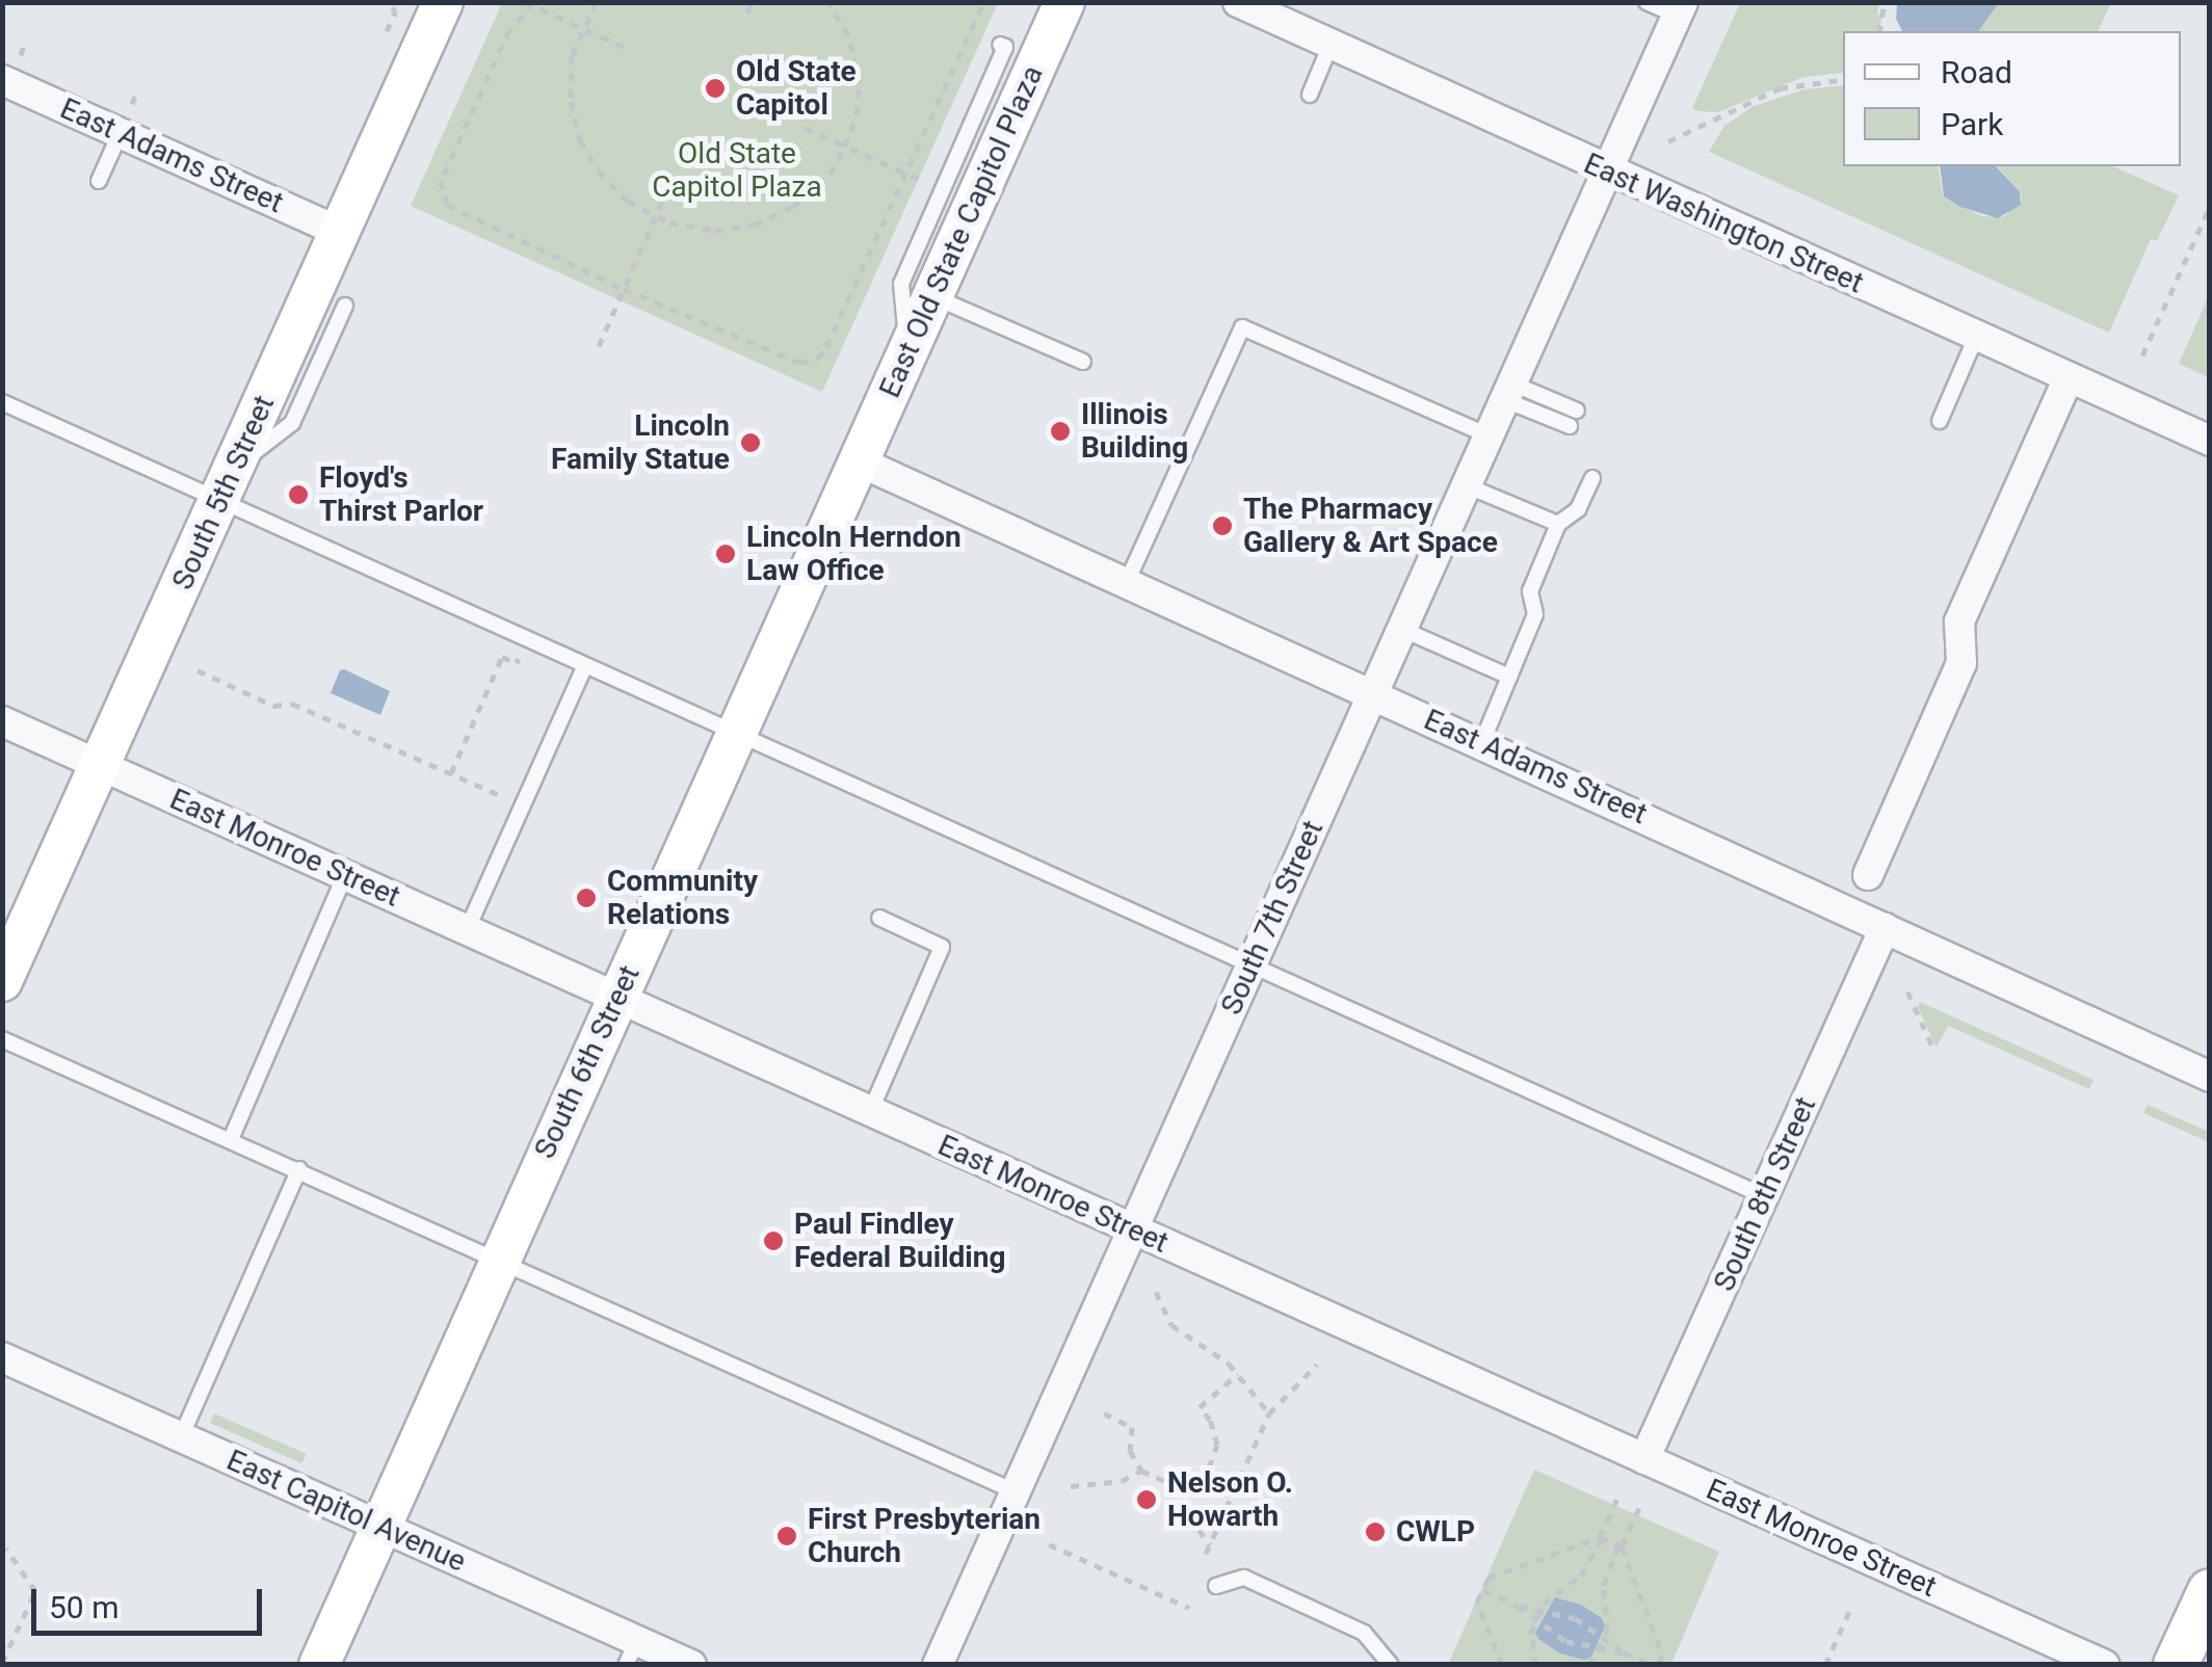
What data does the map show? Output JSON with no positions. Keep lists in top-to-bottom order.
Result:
{
  "streets": {
    "main road": ["East Old State Capitol Plaza", "South 5th Street", "South 6th Street"],
    "street": [
      "East Adams Street",
      "East Washington Street",
      "East Monroe Street",
      "South 7th Street",
      "South 8th Street",
      "East Capitol Avenue"
    ]
  },
  "crossings": [
    ["East Adams Street", "East Old State Capitol Plaza"],
    ["East Adams Street", "South 5th Street"],
    ["East Adams Street", "South 7th Street"],
    ["East Adams Street", "South 6th Street"],
    ["East Adams Street", "South 8th Street"],
    ["East Washington Street", "South 7th Street"],
    ["East Old State Capitol Plaza", "South 6th Street"],
    ["South 5th Street", "East Monroe Street"],
    ["East Monroe Street", "South 7th Street"],
    ["East Monroe Street", "South 6th Street"],
    ["East Monroe Street", "South 8th Street"],
    ["South 6th Street", "East Capitol Avenue"]
  ],
  "parks": ["Old State Capitol Plaza"],
  "places": [
    "Old State Capitol",
    "Illinois Building",
    "Lincoln Family Statue",
    "Floyd's Thirst Parlor",
    "The Pharmacy Gallery & Art Space",
    "Lincoln Herndon Law Office",
    "Community Relations",
    "Paul Findley Federal Building",
    "Nelson O. Howarth",
    "CWLP",
    "First Presbyterian Church"
  ],
  "legend": ["Road", "Park"],
  "scale_bar": "50 m"
}
